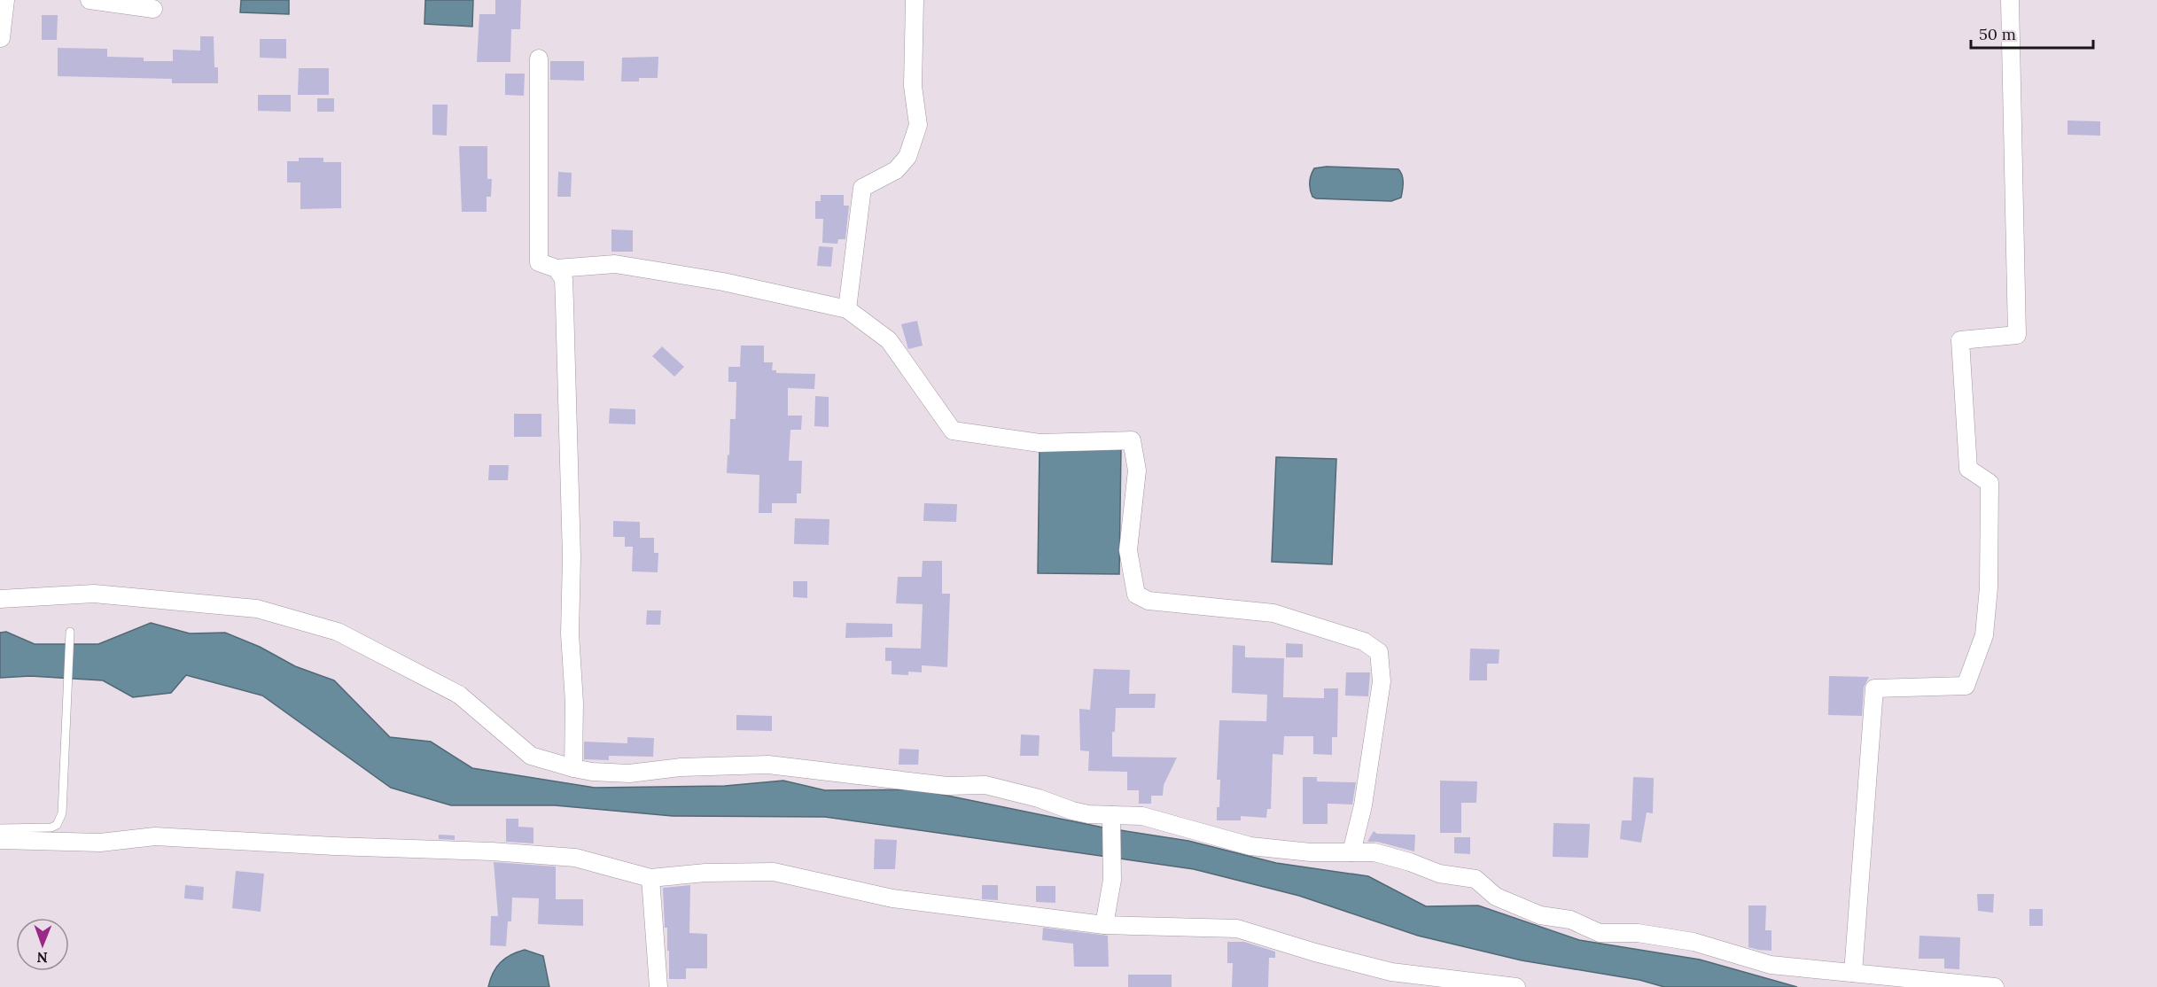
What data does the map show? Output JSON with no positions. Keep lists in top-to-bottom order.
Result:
{
  "scale_bar": "50 m",
  "north": "bottom"
}
